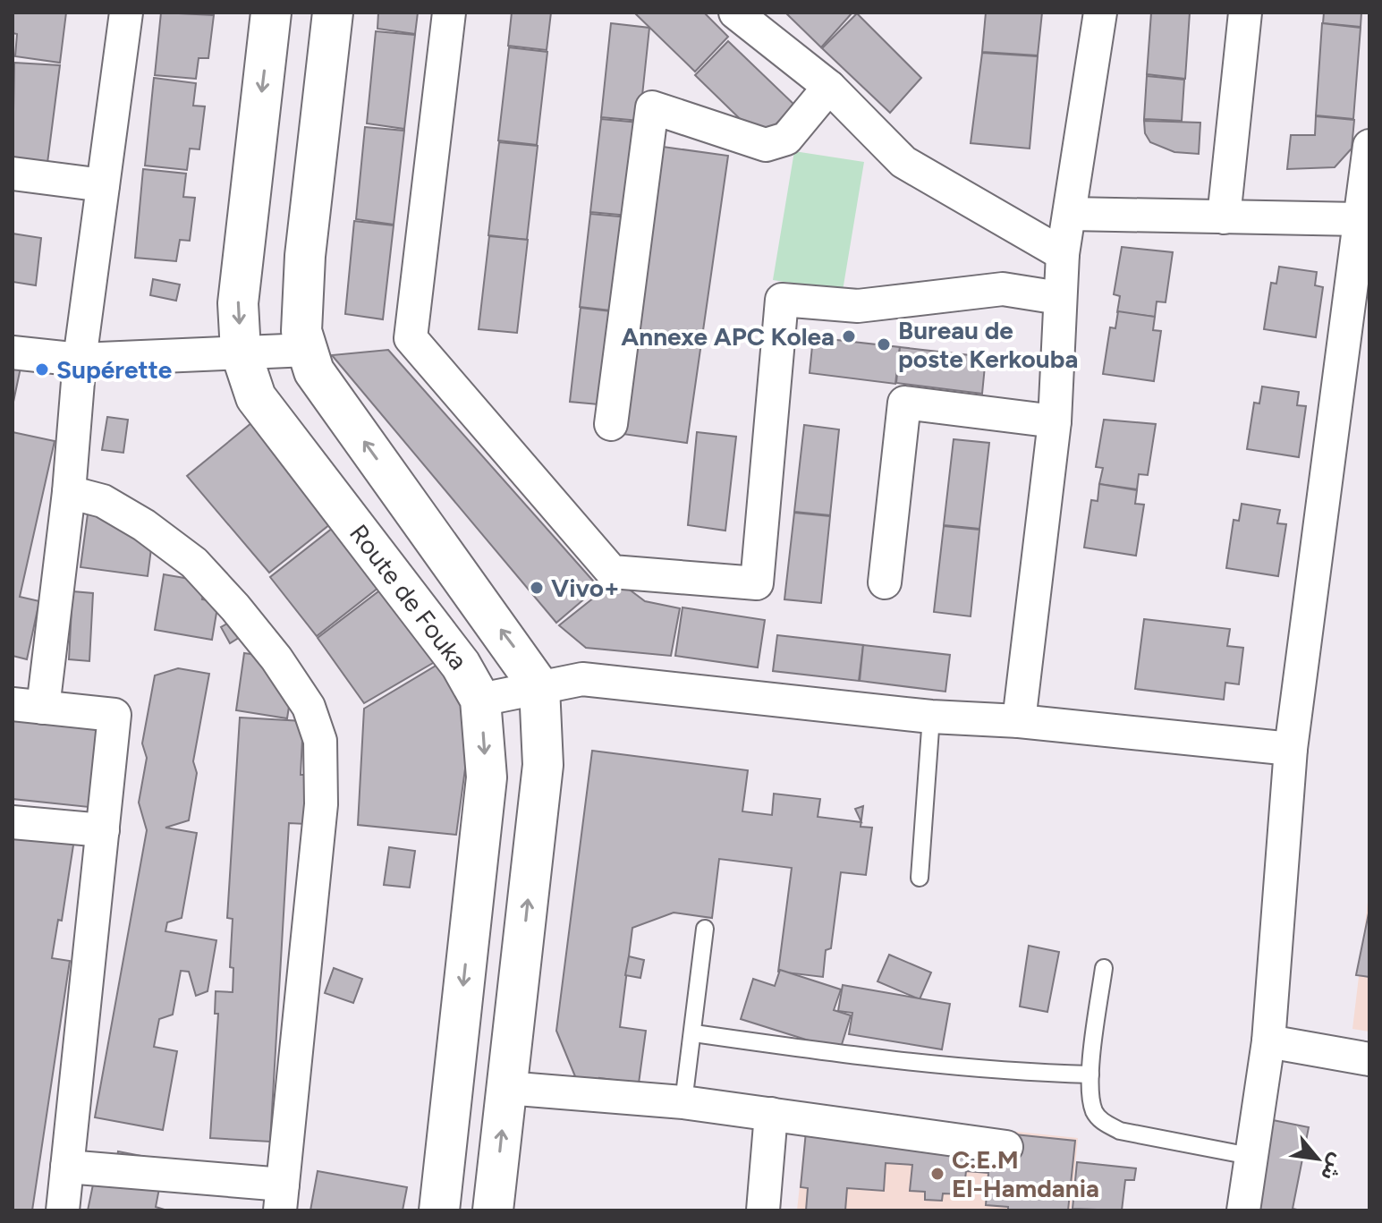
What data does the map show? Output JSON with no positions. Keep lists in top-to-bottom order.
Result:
{
  "streets": {
    "main road": ["Route de Fouka"]
  },
  "places": [
    "Annexe APC Kolea",
    "Bureau de poste Kerkouba",
    "Supérette",
    "Vivo+",
    "C.E.M El-Hamdania"
  ],
  "north": "bottom right"
}
